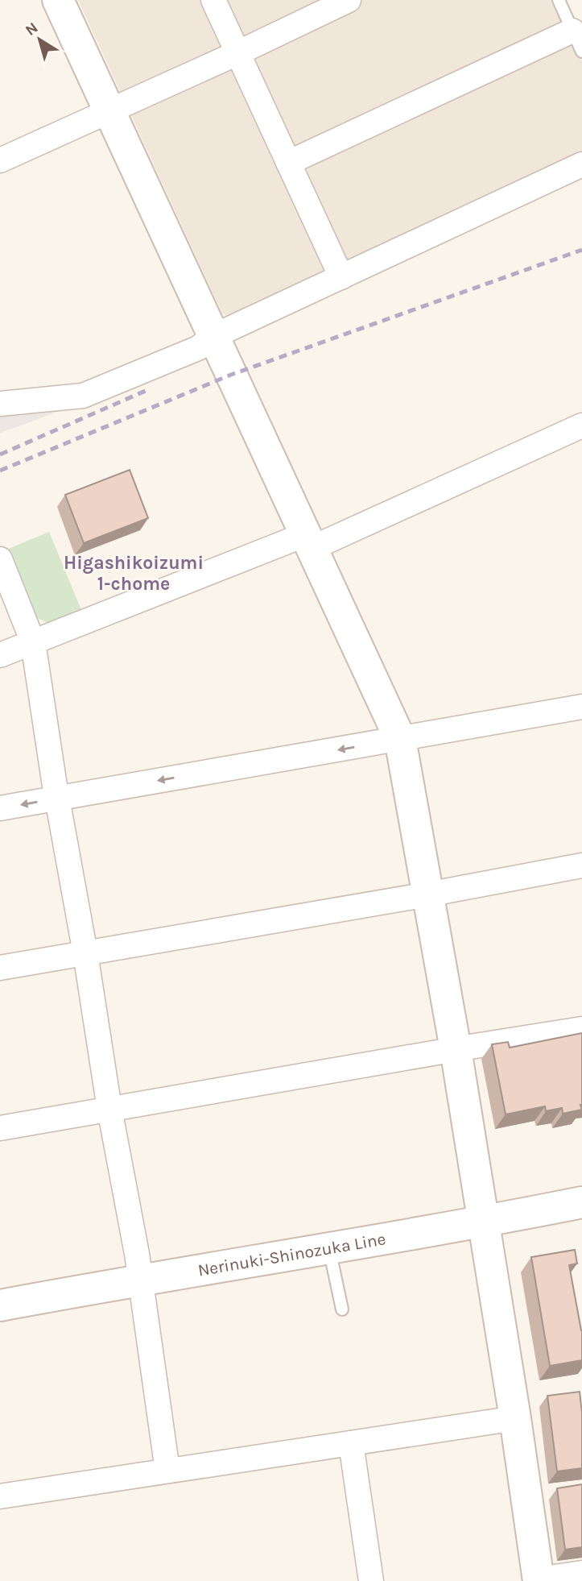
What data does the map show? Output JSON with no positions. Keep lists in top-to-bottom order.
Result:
{
  "streets": {
    "street": ["Nerinuki-Shinozuka Line"]
  },
  "districts": ["Higashikoizumi 1-chome"],
  "north": "top left"
}
